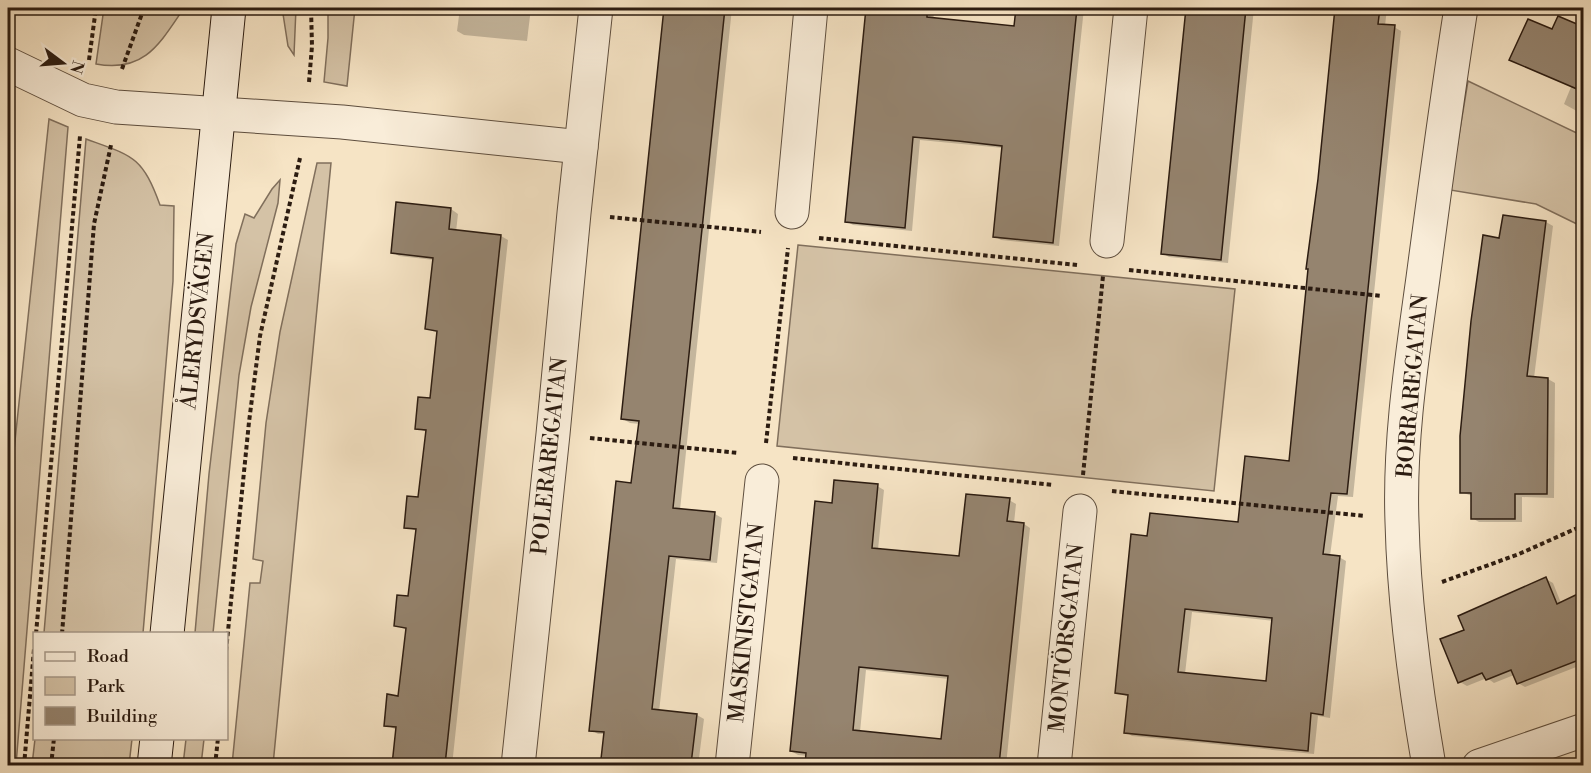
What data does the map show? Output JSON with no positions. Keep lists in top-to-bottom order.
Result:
{
  "streets": {
    "street": [
      "ÅLERYDSVÄGEN",
      "BORRAREGATAN",
      "POLERAREGATAN",
      "MASKINISTGATAN",
      "MONTÖRSGATAN"
    ]
  },
  "legend": ["Road", "Park", "Building"],
  "north": "right"
}
